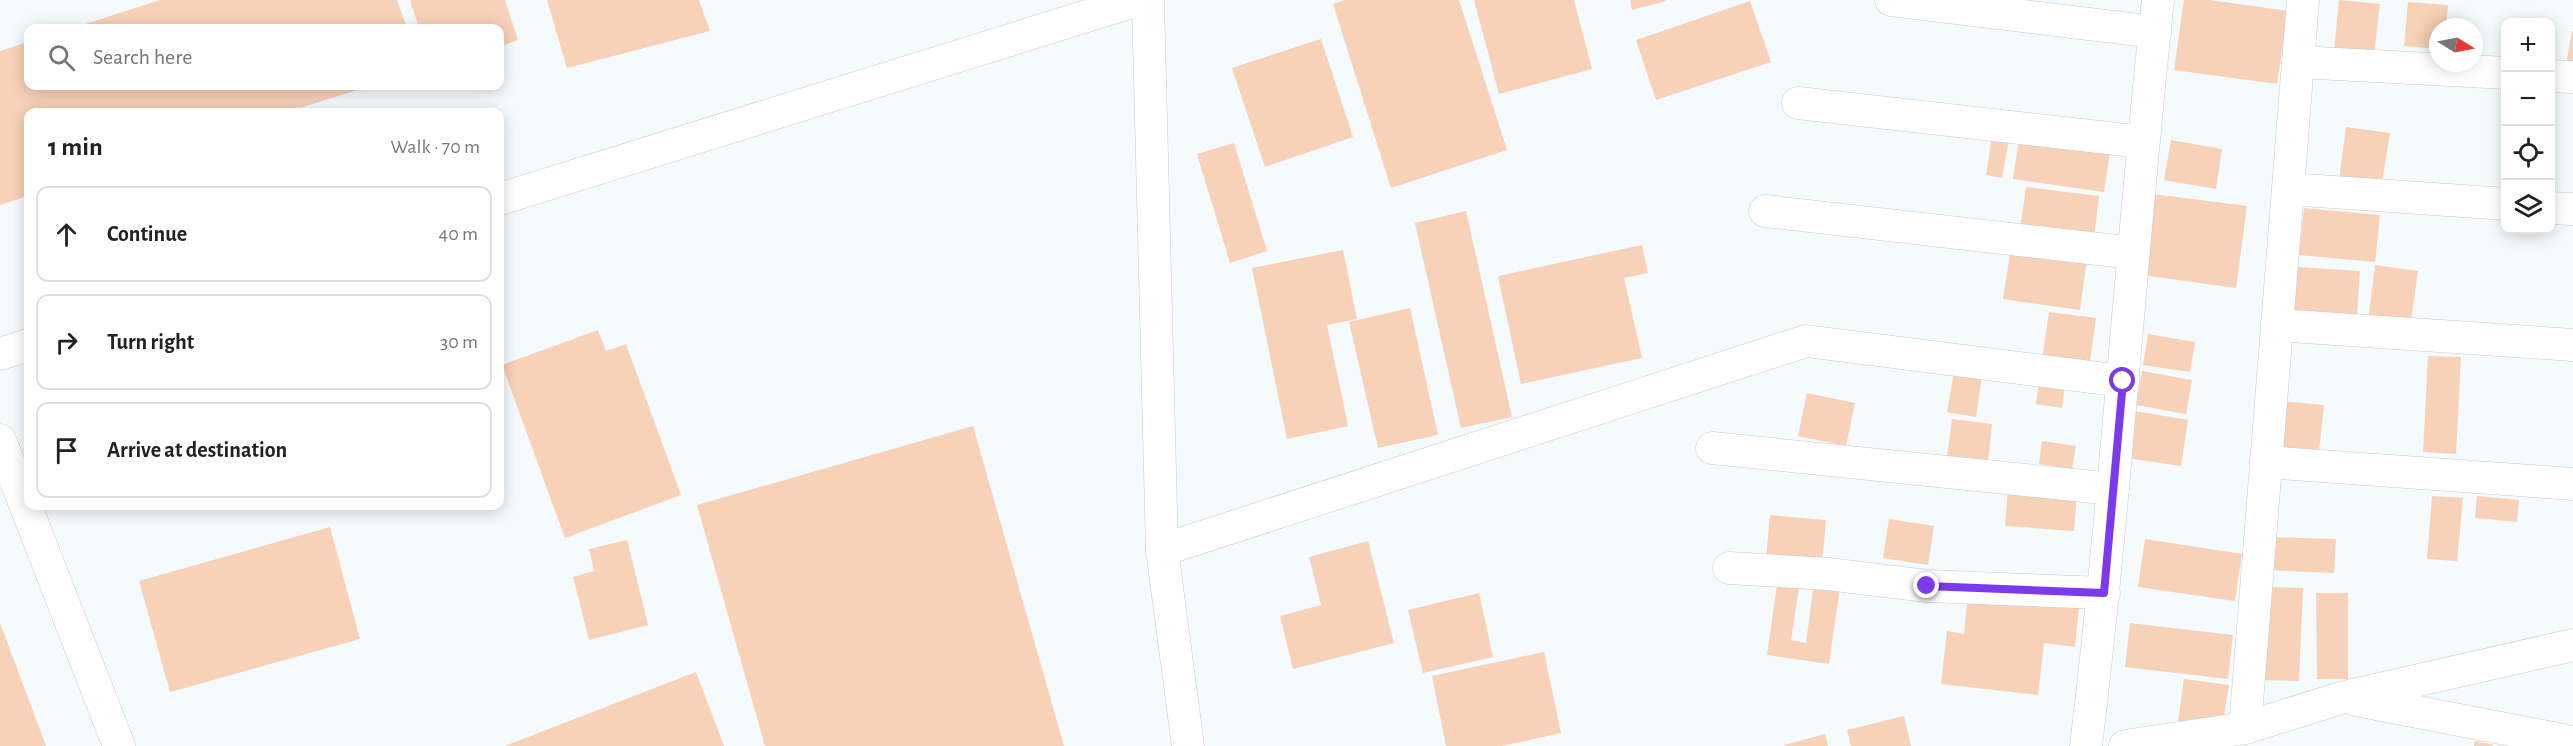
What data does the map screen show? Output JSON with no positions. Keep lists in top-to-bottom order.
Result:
{
  "north": "right",
  "page": {
    "map_buttons": ["+", "−"],
    "search": "Search here",
    "heading": ["1 min", "Walk · 70 m"],
    "list": [
      ["Continue", "40 m"],
      ["Turn right", "30 m"],
      "Arrive at destination"
    ]
  }
}
